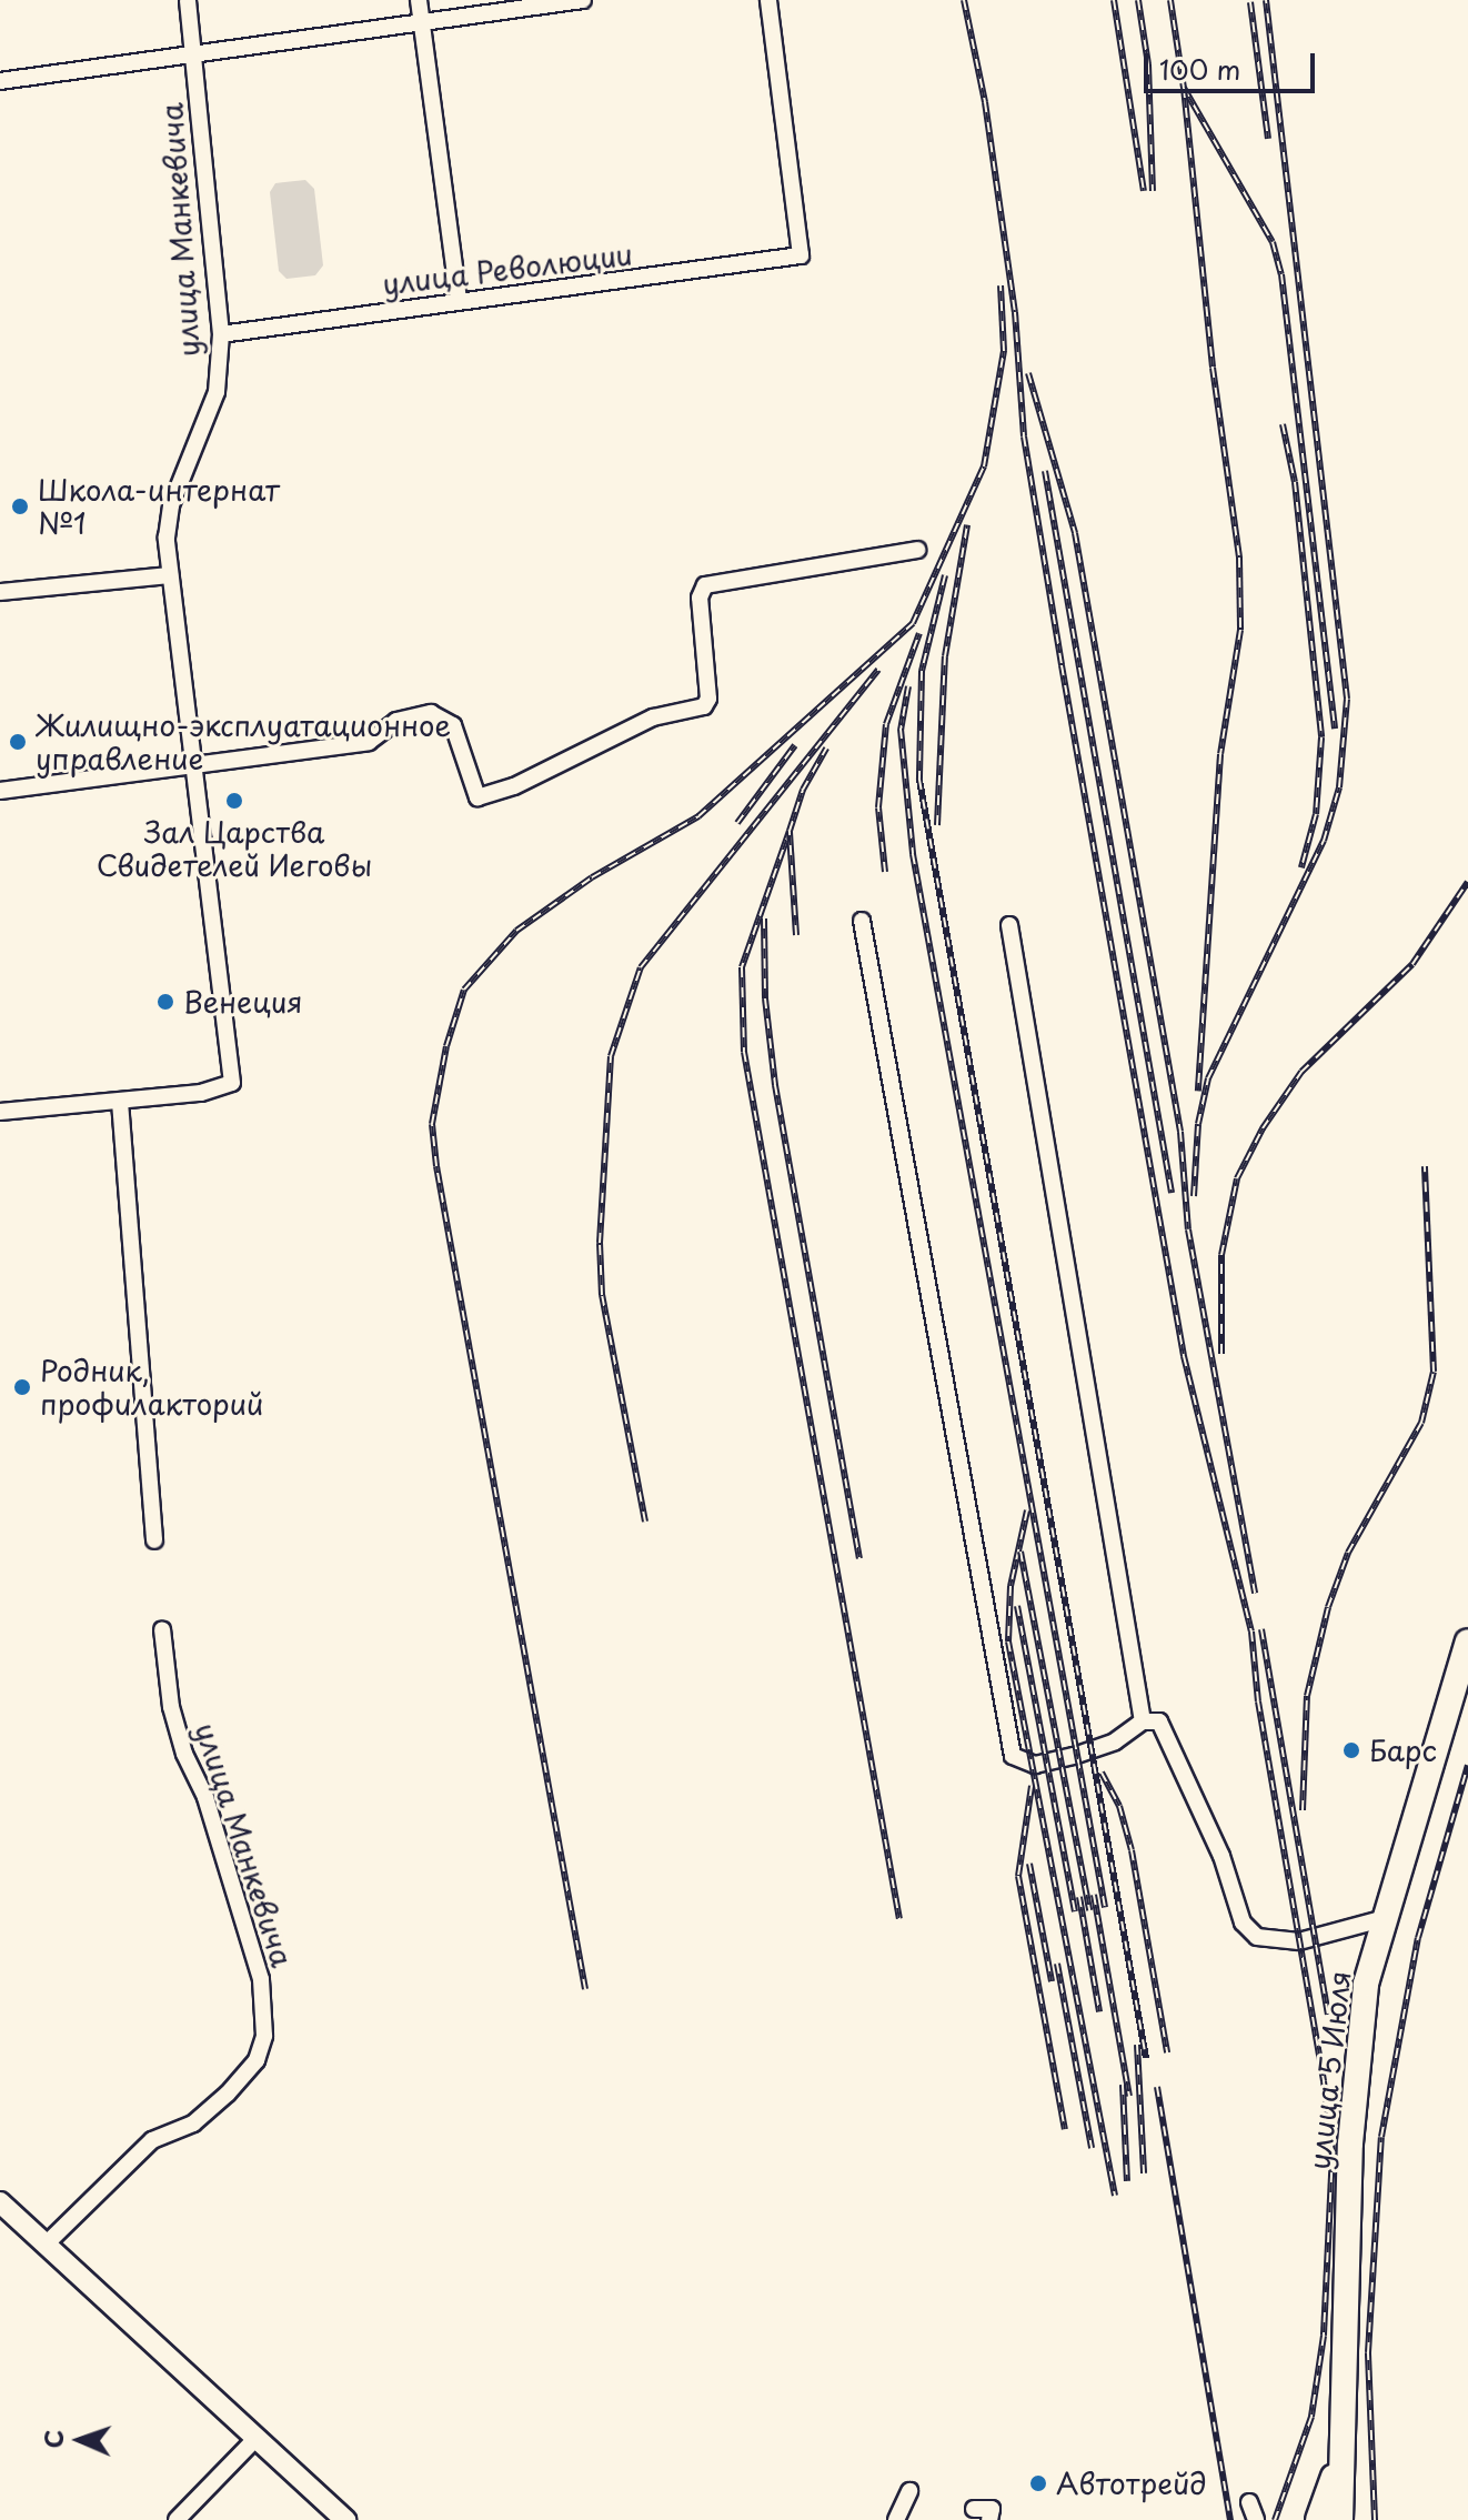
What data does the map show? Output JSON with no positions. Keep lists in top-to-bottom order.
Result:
{
  "streets": {
    "highway": ["улица 5 Июля"],
    "street": ["улица Манкевича", "улица Революции"]
  },
  "crossings": [
    ["улица Манкевича", "улица Революции"]
  ],
  "places": [
    "Школа-интернат №1",
    "Жилищно-эксплуатационное управление",
    "Зал Царства Свидетелей Иеговы",
    "Венеция",
    "Родник, профилакторий",
    "Барс",
    "Автотрейд"
  ],
  "scale_bar": "100 m",
  "north": "left"
}
